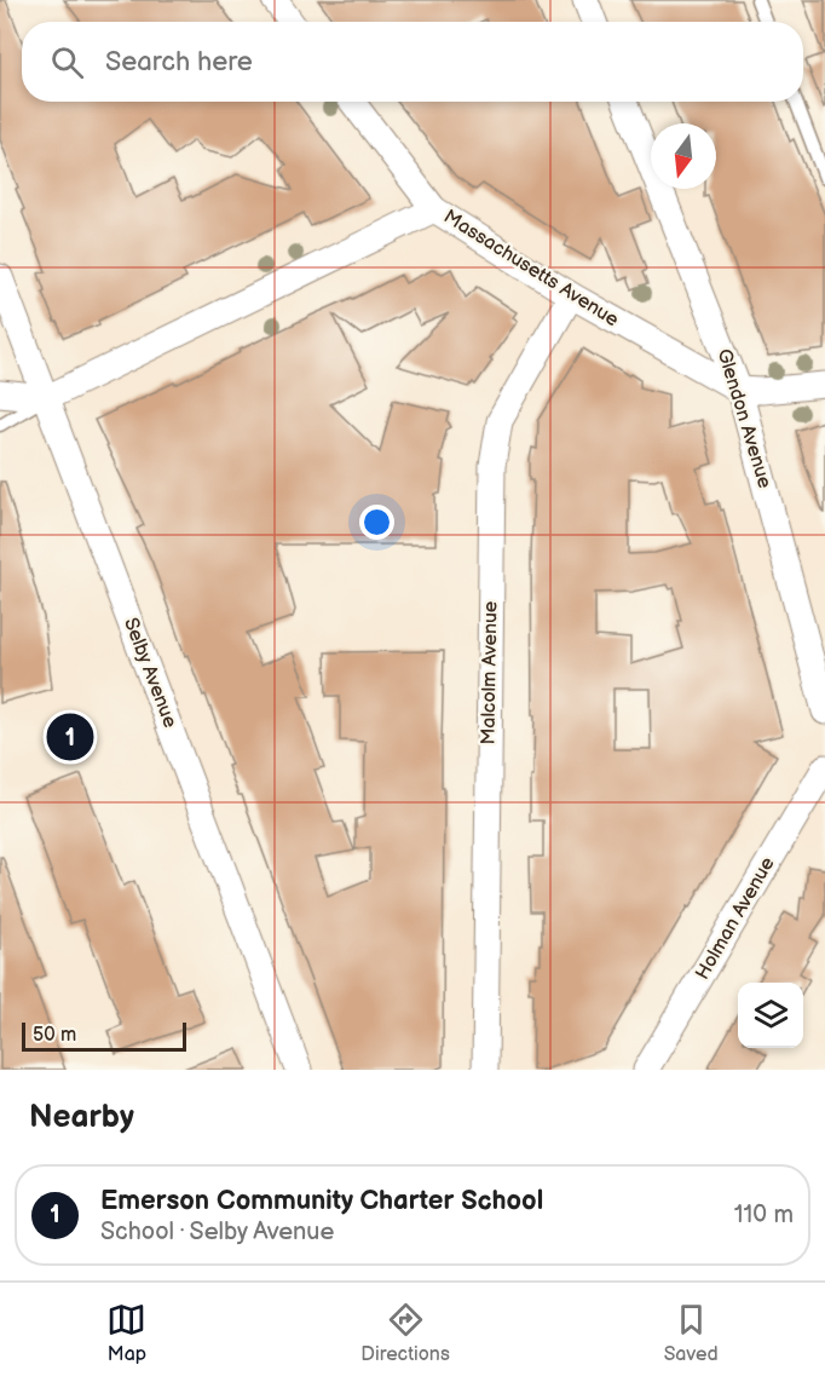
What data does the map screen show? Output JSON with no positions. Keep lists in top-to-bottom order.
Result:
{
  "streets": {
    "street": [
      "Massachusetts Avenue",
      "Glendon Avenue",
      "Selby Avenue",
      "Malcolm Avenue",
      "Holman Avenue"
    ]
  },
  "crossings": [
    ["Massachusetts Avenue", "Glendon Avenue"],
    ["Massachusetts Avenue", "Selby Avenue"],
    ["Massachusetts Avenue", "Malcolm Avenue"]
  ],
  "scale_bar": "50 m",
  "north": "bottom",
  "page": {
    "search": "Search here",
    "pins": "1",
    "scale": "50 m",
    "heading": "Nearby",
    "list": [
      {
        "mark": "1",
        "name": "Emerson Community Charter School",
        "note": "School · Selby Avenue",
        "value": "110 m"
      }
    ],
    "nav": ["Map", "Directions", "Saved"]
  }
}
